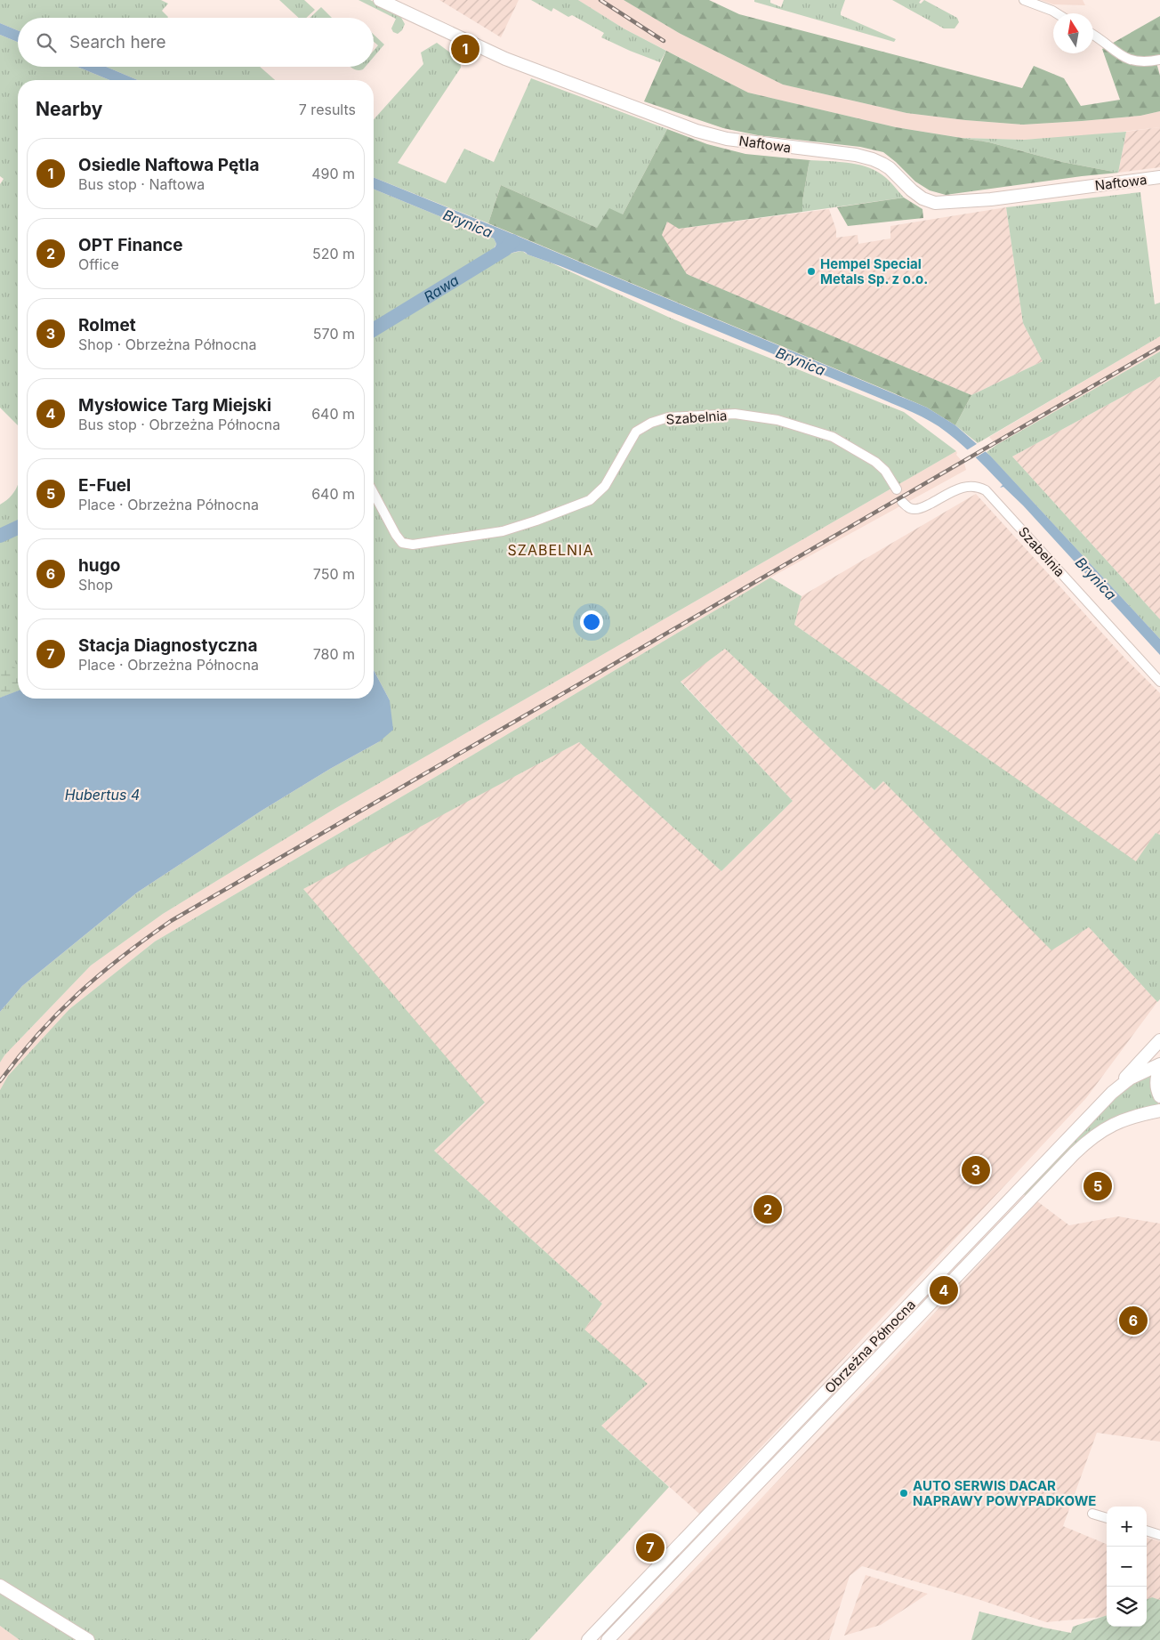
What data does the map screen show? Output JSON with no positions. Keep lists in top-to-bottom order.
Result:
{
  "streets": {
    "street": ["Naftowa", "Szabelnia", "Obrzeżna Północna"]
  },
  "districts": ["SZABELNIA"],
  "water": ["Brynica", "Rawa", "Hubertus 4"],
  "places": ["Hempel Special Metals Sp. z o.o.", "AUTO SERWIS DACAR NAPRAWY POWYPADKOWE"],
  "north": "top",
  "page": {
    "search": "Search here",
    "pins": [
      "1",
      "3",
      "5",
      "2",
      "4",
      "6",
      "7"
    ],
    "heading": ["Nearby", "7 results"],
    "list": [
      {
        "mark": "1",
        "name": "Osiedle Naftowa Pętla",
        "note": "Bus stop · Naftowa",
        "value": "490 m"
      },
      {
        "mark": "2",
        "name": "OPT Finance",
        "note": "Office",
        "value": "520 m"
      },
      {
        "mark": "3",
        "name": "Rolmet",
        "note": "Shop · Obrzeżna Północna",
        "value": "570 m"
      },
      {
        "mark": "4",
        "name": "Mysłowice Targ Miejski",
        "note": "Bus stop · Obrzeżna Północna",
        "value": "640 m"
      },
      {
        "mark": "5",
        "name": "E-Fuel",
        "note": "Place · Obrzeżna Północna",
        "value": "640 m"
      },
      {
        "mark": "6",
        "name": "hugo",
        "note": "Shop",
        "value": "750 m"
      },
      {
        "mark": "7",
        "name": "Stacja Diagnostyczna",
        "note": "Place · Obrzeżna Północna",
        "value": "780 m"
      }
    ],
    "map_buttons": ["+", "−"]
  }
}
